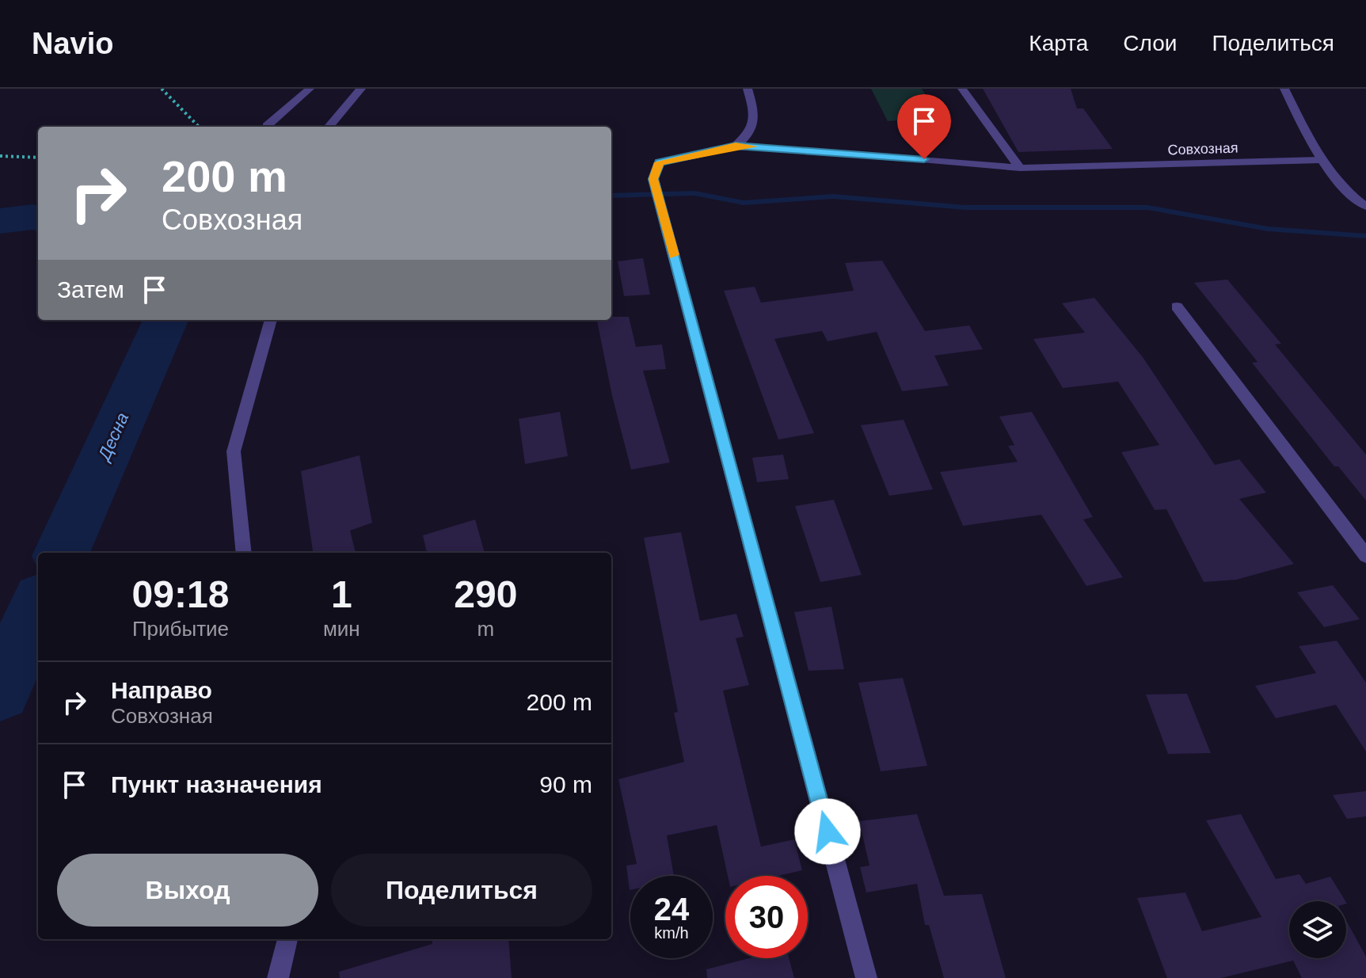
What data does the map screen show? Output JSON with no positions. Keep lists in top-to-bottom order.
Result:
{
  "streets": {
    "street": ["Совхозная"]
  },
  "water": ["Десна"],
  "page": {
    "header": "Navio",
    "nav": ["Карта", "Слои", "Поделиться"],
    "turn": ["200 m", "Совхозная"],
    "then": "Затем",
    "eta": [
      "09:18",
      "Прибытие",
      "1",
      "мин",
      "290",
      "m"
    ],
    "list": [
      {
        "name": "Направо",
        "note": "Совхозная",
        "value": "200 m"
      },
      {
        "name": "Пункт назначения",
        "value": "90 m"
      }
    ],
    "buttons": ["Выход", "Поделиться"],
    "speed": "24 km/h",
    "limit": "30"
  }
}
